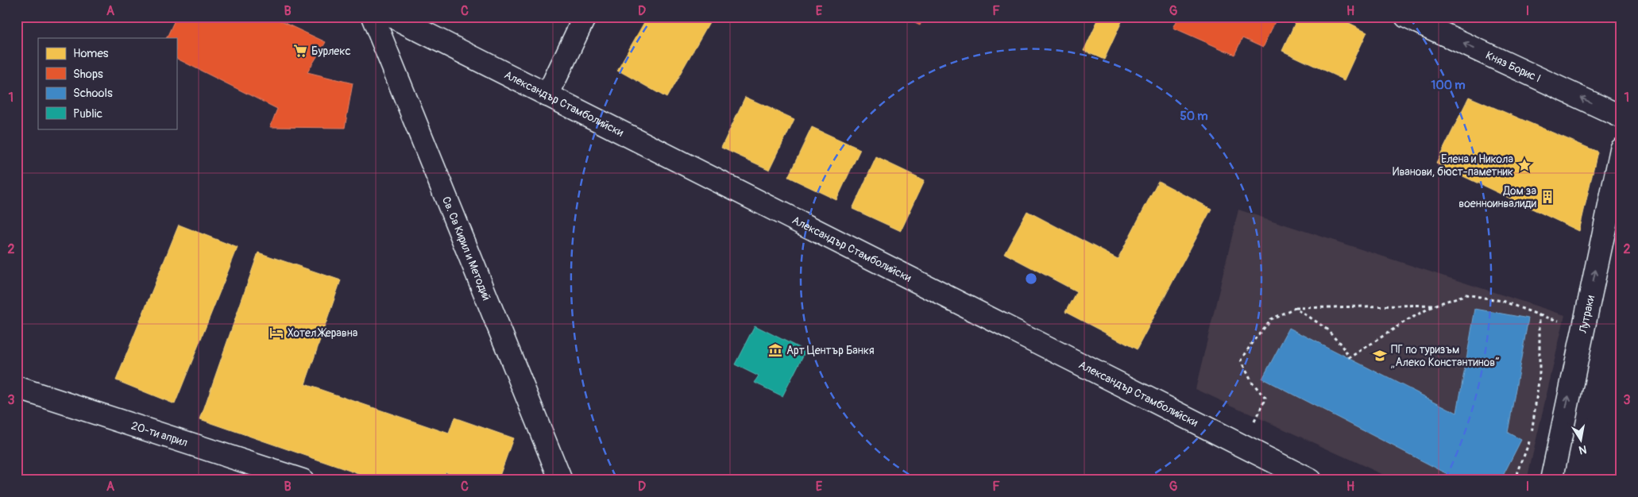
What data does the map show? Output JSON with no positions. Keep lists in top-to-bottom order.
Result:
{
  "streets": {
    "street": [
      "Княз Борис I",
      "Александър Стамболийски",
      "Св. Св Кирил и Методий",
      "Лутраки",
      "20-ти април"
    ]
  },
  "one_way": ["Княз Борис I", "Лутраки"],
  "places": {
    "supermarket": ["Бурлекс"],
    "place": ["Елена и Никола Иванови, бюст-паметник"],
    "building": ["Дом за военноинвалиди"],
    "hotel": ["Хотел Жеравна"],
    "museum": ["Арт Център Банкя"],
    "school or university": ["ПГ по туризъм „Алеко Константинов“"]
  },
  "legend": [
    "Homes",
    "Shops",
    "Schools",
    "Public"
  ],
  "north": "bottom",
  "grid": {
    "columns": [
      "A",
      "B",
      "C",
      "D",
      "E",
      "F",
      "G",
      "H",
      "I"
    ],
    "rows": ["1", "2", "3"]
  },
  "rings": ["100 m", "50 m"]
}
